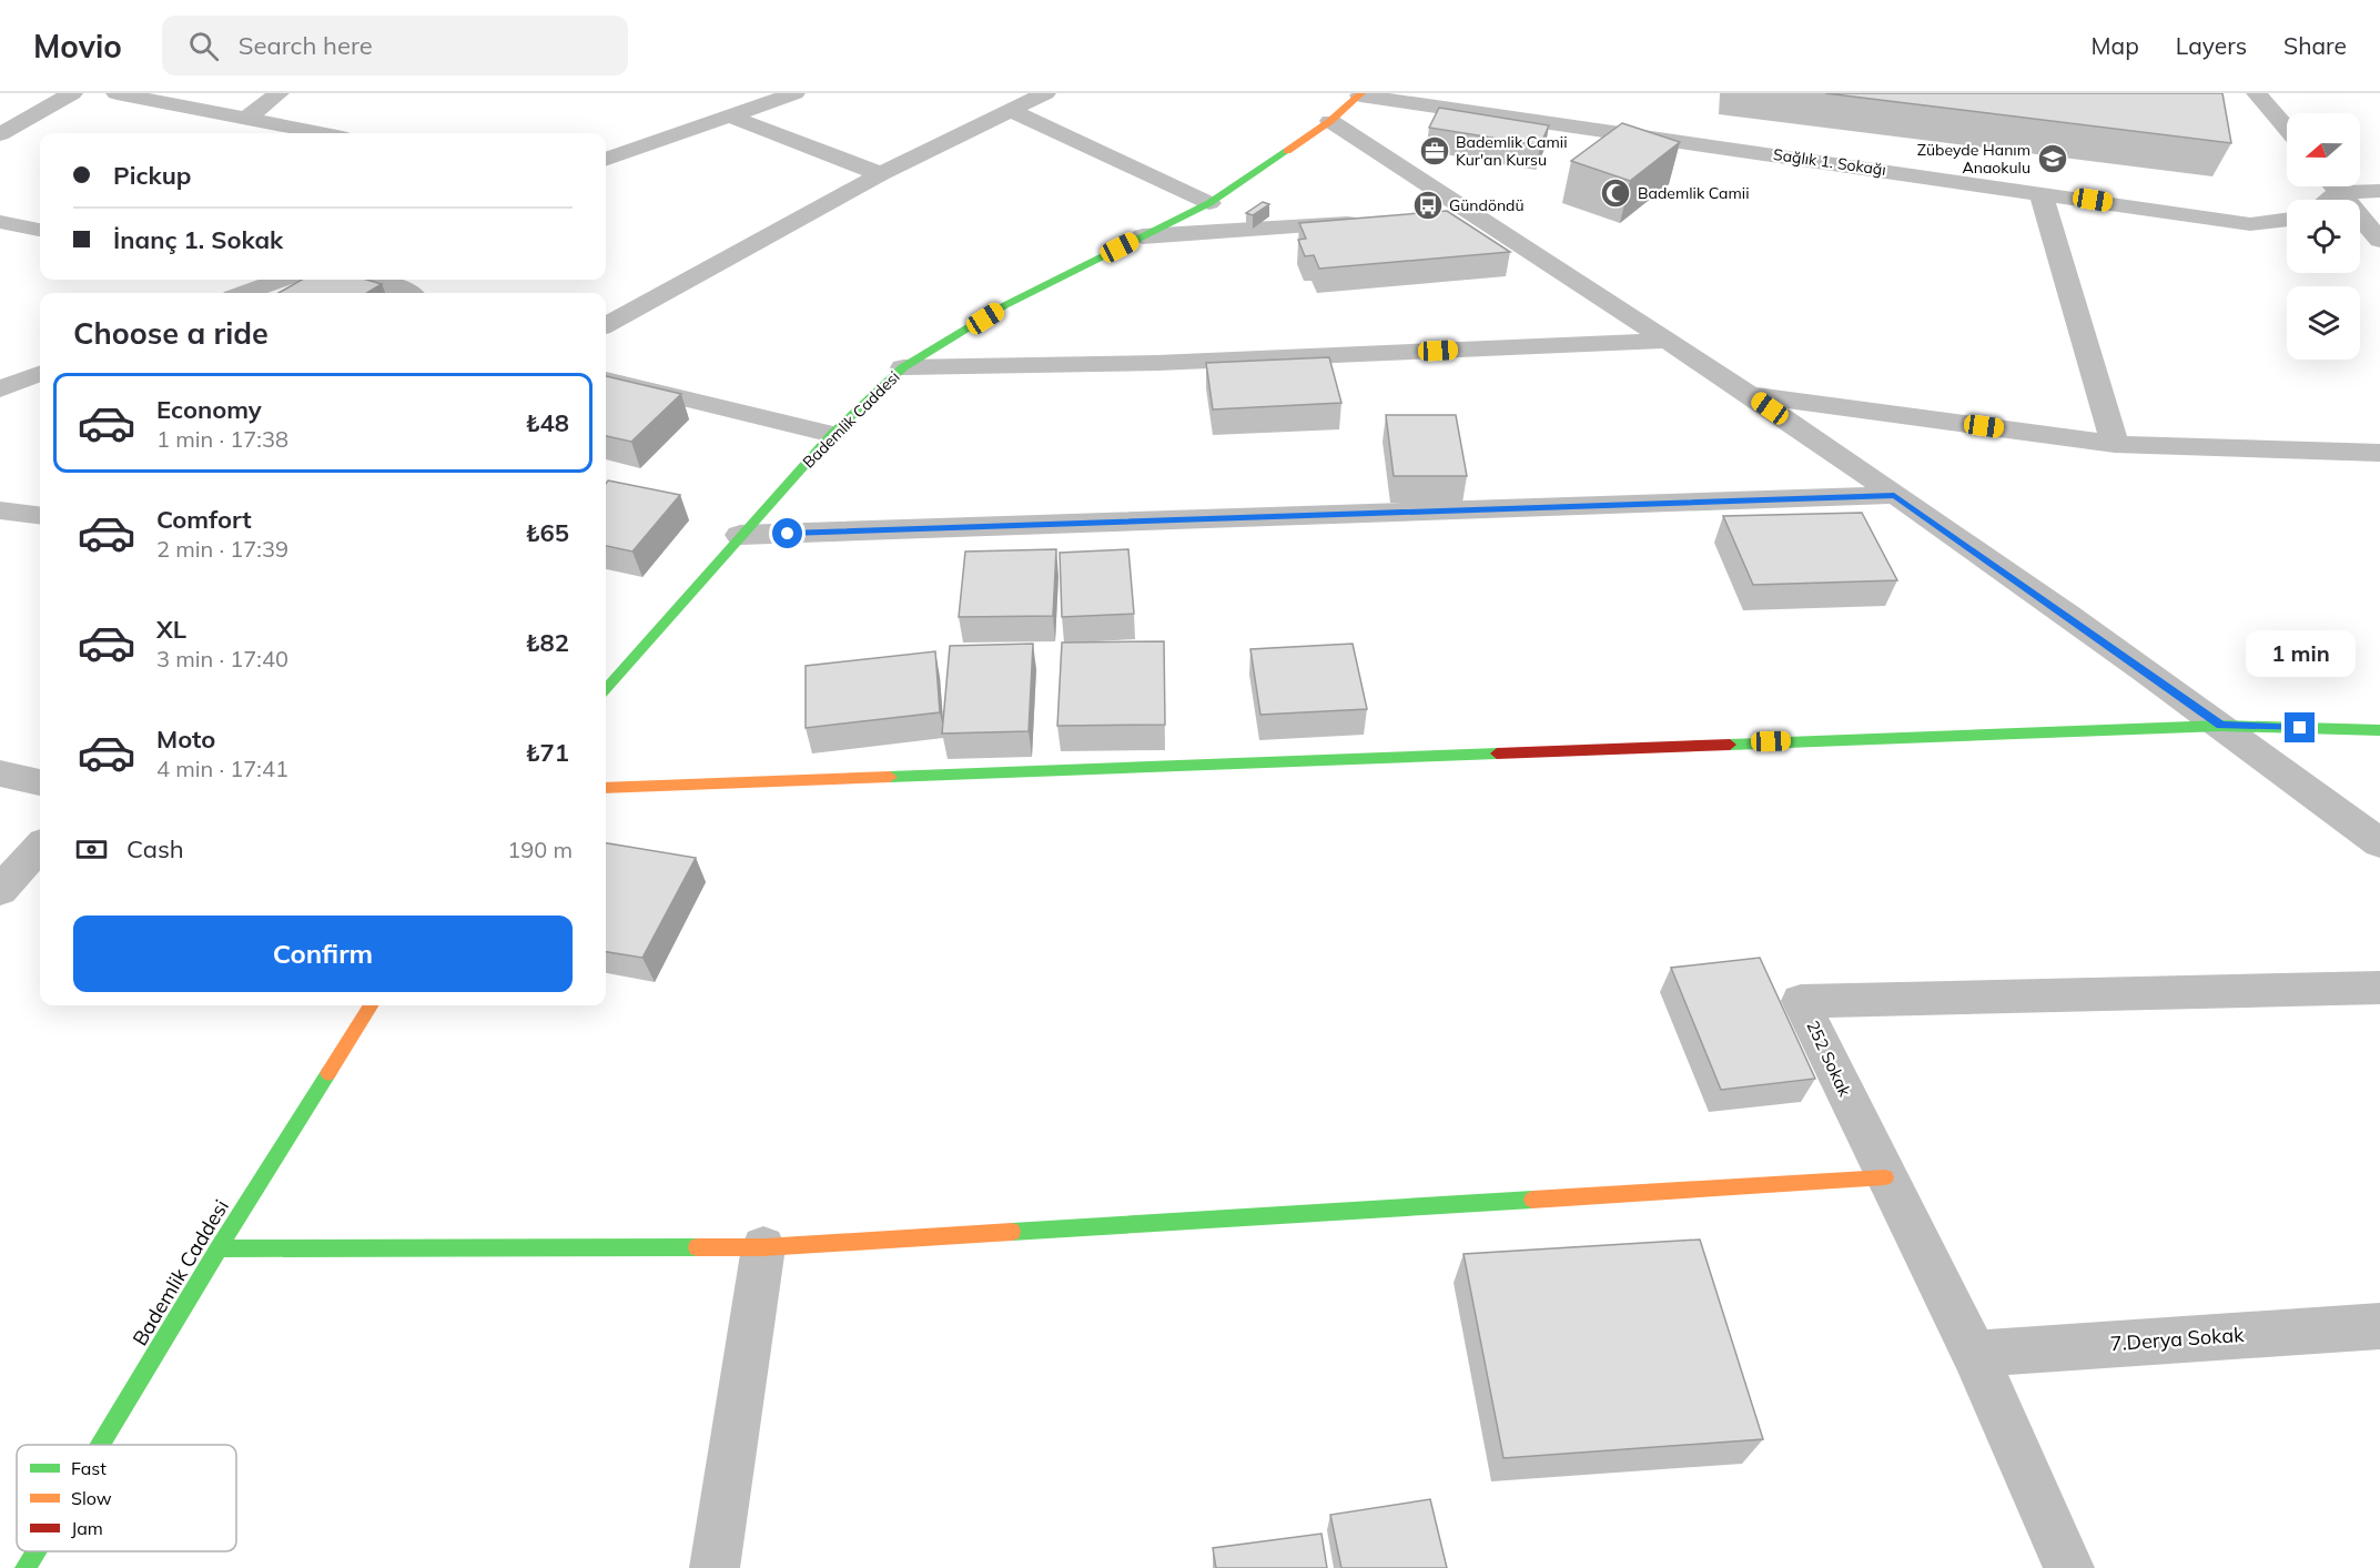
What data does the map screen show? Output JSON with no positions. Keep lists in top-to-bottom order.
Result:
{
  "streets": {
    "street": [
      "Sağlık 1. Sokağı",
      "Bademlik Caddesi",
      "252 Sokak",
      "7.Derya Sokak"
    ]
  },
  "crossings": [
    ["Sağlık 1. Sokağı", "Bademlik Caddesi"],
    ["252 Sokak", "7.Derya Sokak"]
  ],
  "places": {
    "office": ["Bademlik Camii Kur'an Kursu"],
    "school or university": ["Zübeyde Hanım Anaokulu"],
    "mosque": ["Bademlik Camii"],
    "bus stop": ["Gündöndü"]
  },
  "legend": ["Fast", "Slow", "Jam"],
  "north": "left",
  "page": {
    "header": "Movio",
    "search": "Search here",
    "nav": ["Map", "Layers", "Share"],
    "banner": ["Pickup", "İnanç 1. Sokak"],
    "heading": "Choose a ride",
    "list": [
      {
        "name": "Economy",
        "note": "1 min · 17:38",
        "value": "₺48"
      },
      {
        "name": "Comfort",
        "note": "2 min · 17:39",
        "value": "₺65"
      },
      {
        "name": "XL",
        "note": "3 min · 17:40",
        "value": "₺82"
      },
      {
        "name": "Moto",
        "note": "4 min · 17:41",
        "value": "₺71"
      }
    ],
    "bubble": "1 min",
    "pay": ["Cash", "190 m"],
    "buttons": "Confirm"
  }
}
